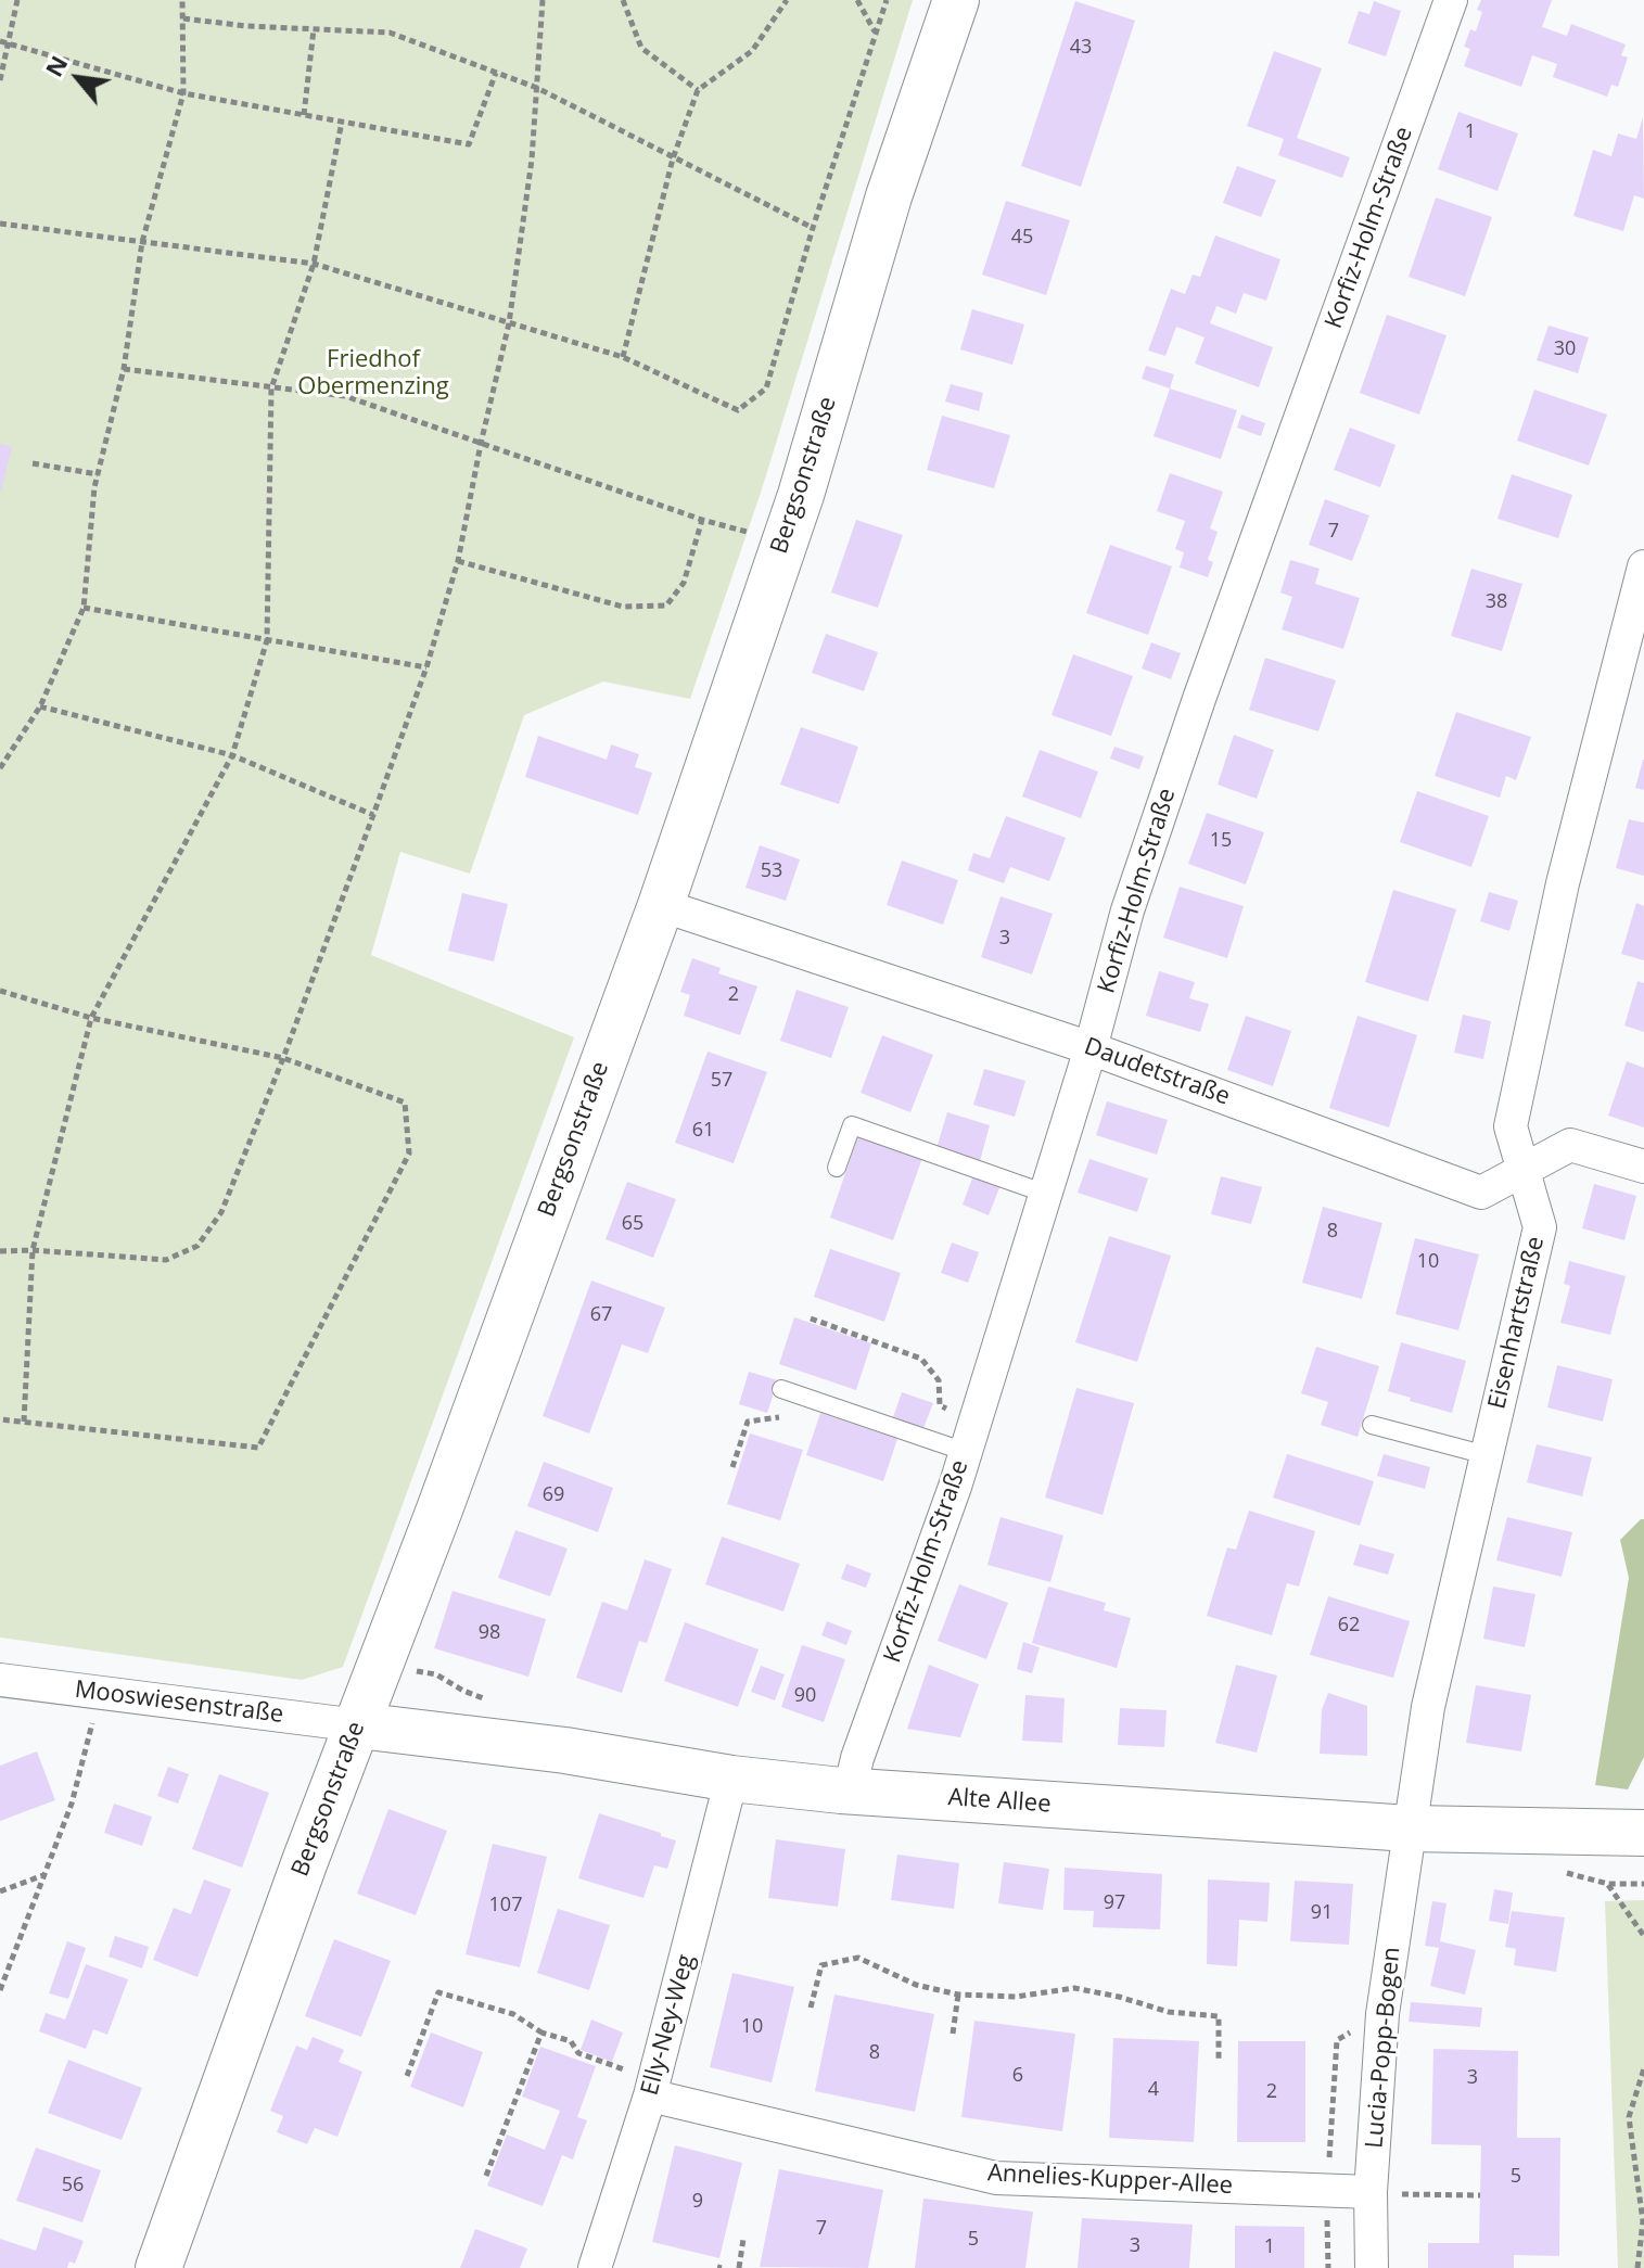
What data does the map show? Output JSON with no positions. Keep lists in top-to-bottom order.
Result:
{
  "streets": {
    "street": [
      "Korfiz-Holm-Straße",
      "Bergsonstraße",
      "Daudetstraße",
      "Eisenhartstraße",
      "Mooswiesenstraße",
      "Alte Allee",
      "Elly-Ney-Weg",
      "Lucia-Popp-Bogen",
      "Annelies-Kupper-Allee"
    ]
  },
  "crossings": [
    ["Korfiz-Holm-Straße", "Daudetstraße"],
    ["Korfiz-Holm-Straße", "Alte Allee"],
    ["Bergsonstraße", "Daudetstraße"],
    ["Bergsonstraße", "Mooswiesenstraße"],
    ["Bergsonstraße", "Alte Allee"],
    ["Daudetstraße", "Eisenhartstraße"],
    ["Eisenhartstraße", "Alte Allee"],
    ["Eisenhartstraße", "Lucia-Popp-Bogen"],
    ["Mooswiesenstraße", "Alte Allee"],
    ["Alte Allee", "Elly-Ney-Weg"],
    ["Alte Allee", "Lucia-Popp-Bogen"],
    ["Elly-Ney-Weg", "Annelies-Kupper-Allee"],
    ["Lucia-Popp-Bogen", "Annelies-Kupper-Allee"]
  ],
  "parks": ["Friedhof Obermenzing"],
  "house_numbers": [
    "43",
    "1",
    "45",
    "30",
    "7",
    "38",
    "15",
    "53",
    "3",
    "2",
    "57",
    "61",
    "65",
    "8",
    "10",
    "67",
    "69",
    "62",
    "98",
    "90",
    "97",
    "107",
    "91",
    "10",
    "8",
    "6",
    "3",
    "4",
    "2",
    "5",
    "56",
    "9",
    "7",
    "5",
    "3",
    "1"
  ],
  "north": "top left"
}
